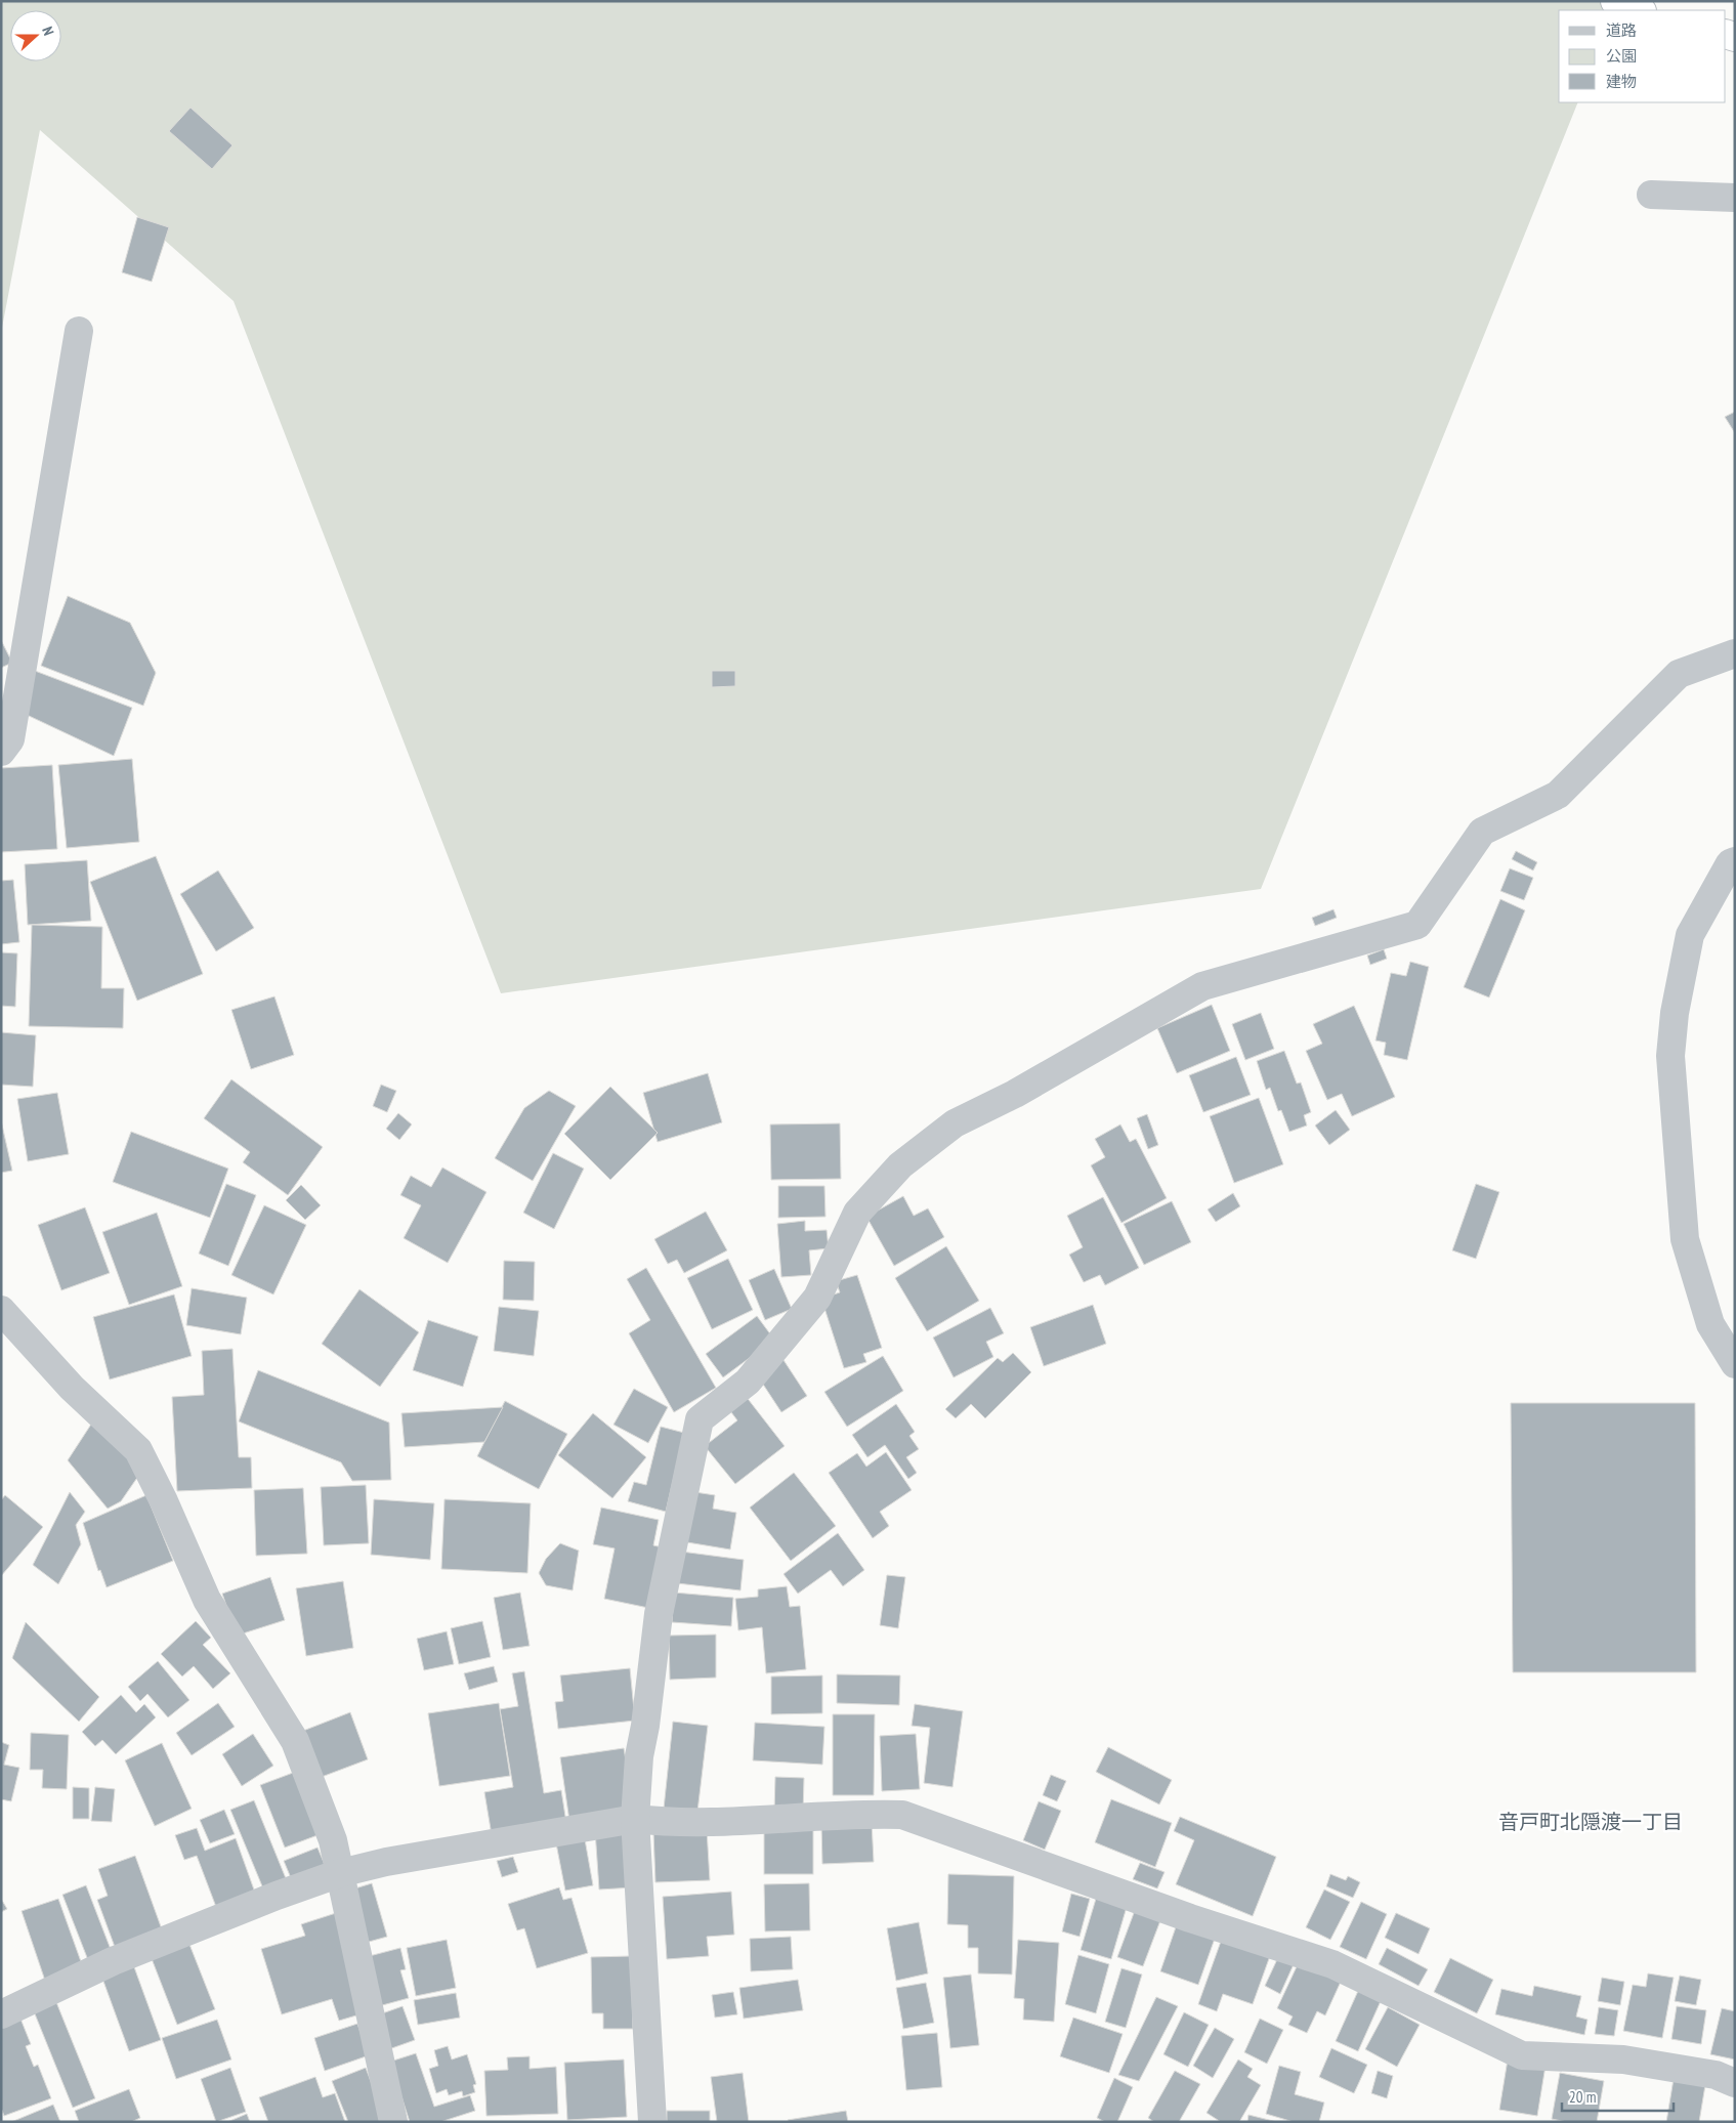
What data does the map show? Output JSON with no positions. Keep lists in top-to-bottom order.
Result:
{
  "districts": ["音戸町北隠渡一丁目"],
  "legend": ["道路", "公園", "建物"],
  "scale_bar": "20 m",
  "north": "right"
}
